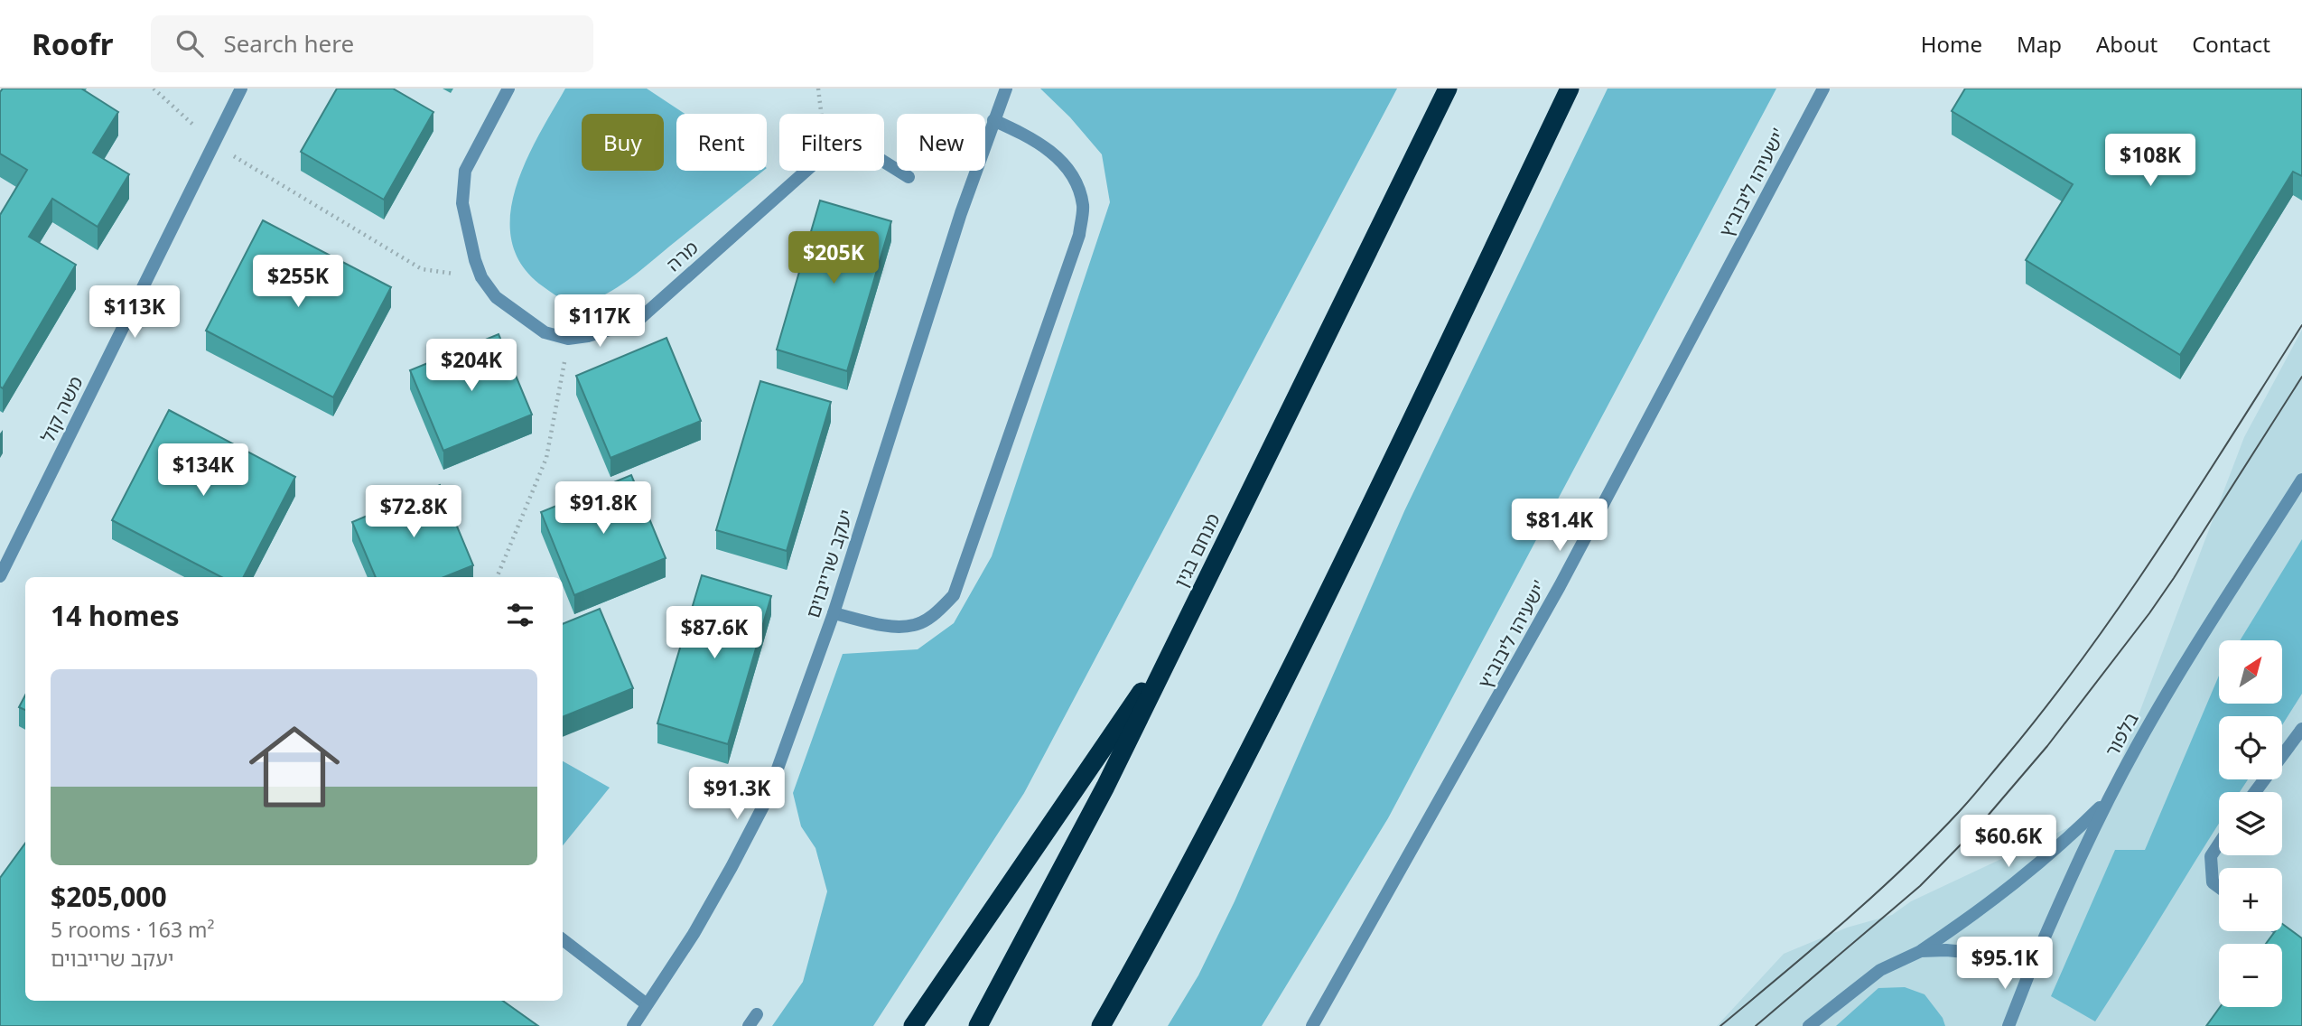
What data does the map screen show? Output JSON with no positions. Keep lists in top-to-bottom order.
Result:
{
  "streets": {
    "highway": ["מנחם בגין"],
    "street": [
      "ישעיהו ליבוביץ'",
      "מרה",
      "משה קול",
      "יעקב שרייבוים",
      "בלפור"
    ]
  },
  "north": "top right",
  "page": {
    "header": "Roofr",
    "search": "Search here",
    "nav": [
      "Home",
      "Map",
      "About",
      "Contact"
    ],
    "chip": [
      "Buy",
      "Rent",
      "Filters",
      "New"
    ],
    "price": [
      "$108K",
      "$205K",
      "$255K",
      "$113K",
      "$117K",
      "$204K",
      "$134K",
      "$91.8K",
      "$72.8K",
      "$81.4K",
      "$87.6K",
      "$91.3K",
      "$60.6K",
      "$95.1K"
    ],
    "heading": "14 homes",
    "map_buttons": ["+", "−"],
    "list": [
      {
        "name": "$205,000",
        "note": "5 rooms · 163 m² · יעקב שרייבוים"
      }
    ]
  }
}
